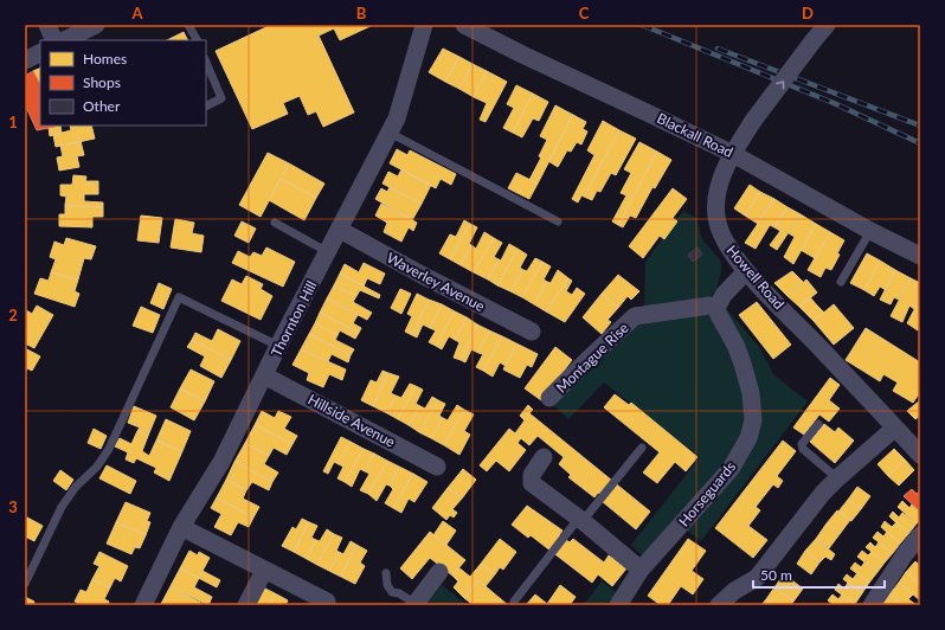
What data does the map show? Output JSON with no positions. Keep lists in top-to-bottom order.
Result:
{
  "streets": {
    "street": [
      "Blackall Road",
      "Howell Road",
      "Waverley Avenue",
      "Thornton Hill",
      "Montague Rise",
      "Hillside Avenue",
      "Horseguards"
    ]
  },
  "crossings": [
    ["Blackall Road", "Howell Road"],
    ["Waverley Avenue", "Thornton Hill"],
    ["Thornton Hill", "Hillside Avenue"],
    ["Montague Rise", "Horseguards"]
  ],
  "legend": ["Homes", "Shops", "Other"],
  "scale_bar": "50 m",
  "grid": {
    "columns": [
      "A",
      "B",
      "C",
      "D"
    ],
    "rows": ["1", "2", "3"]
  }
}
